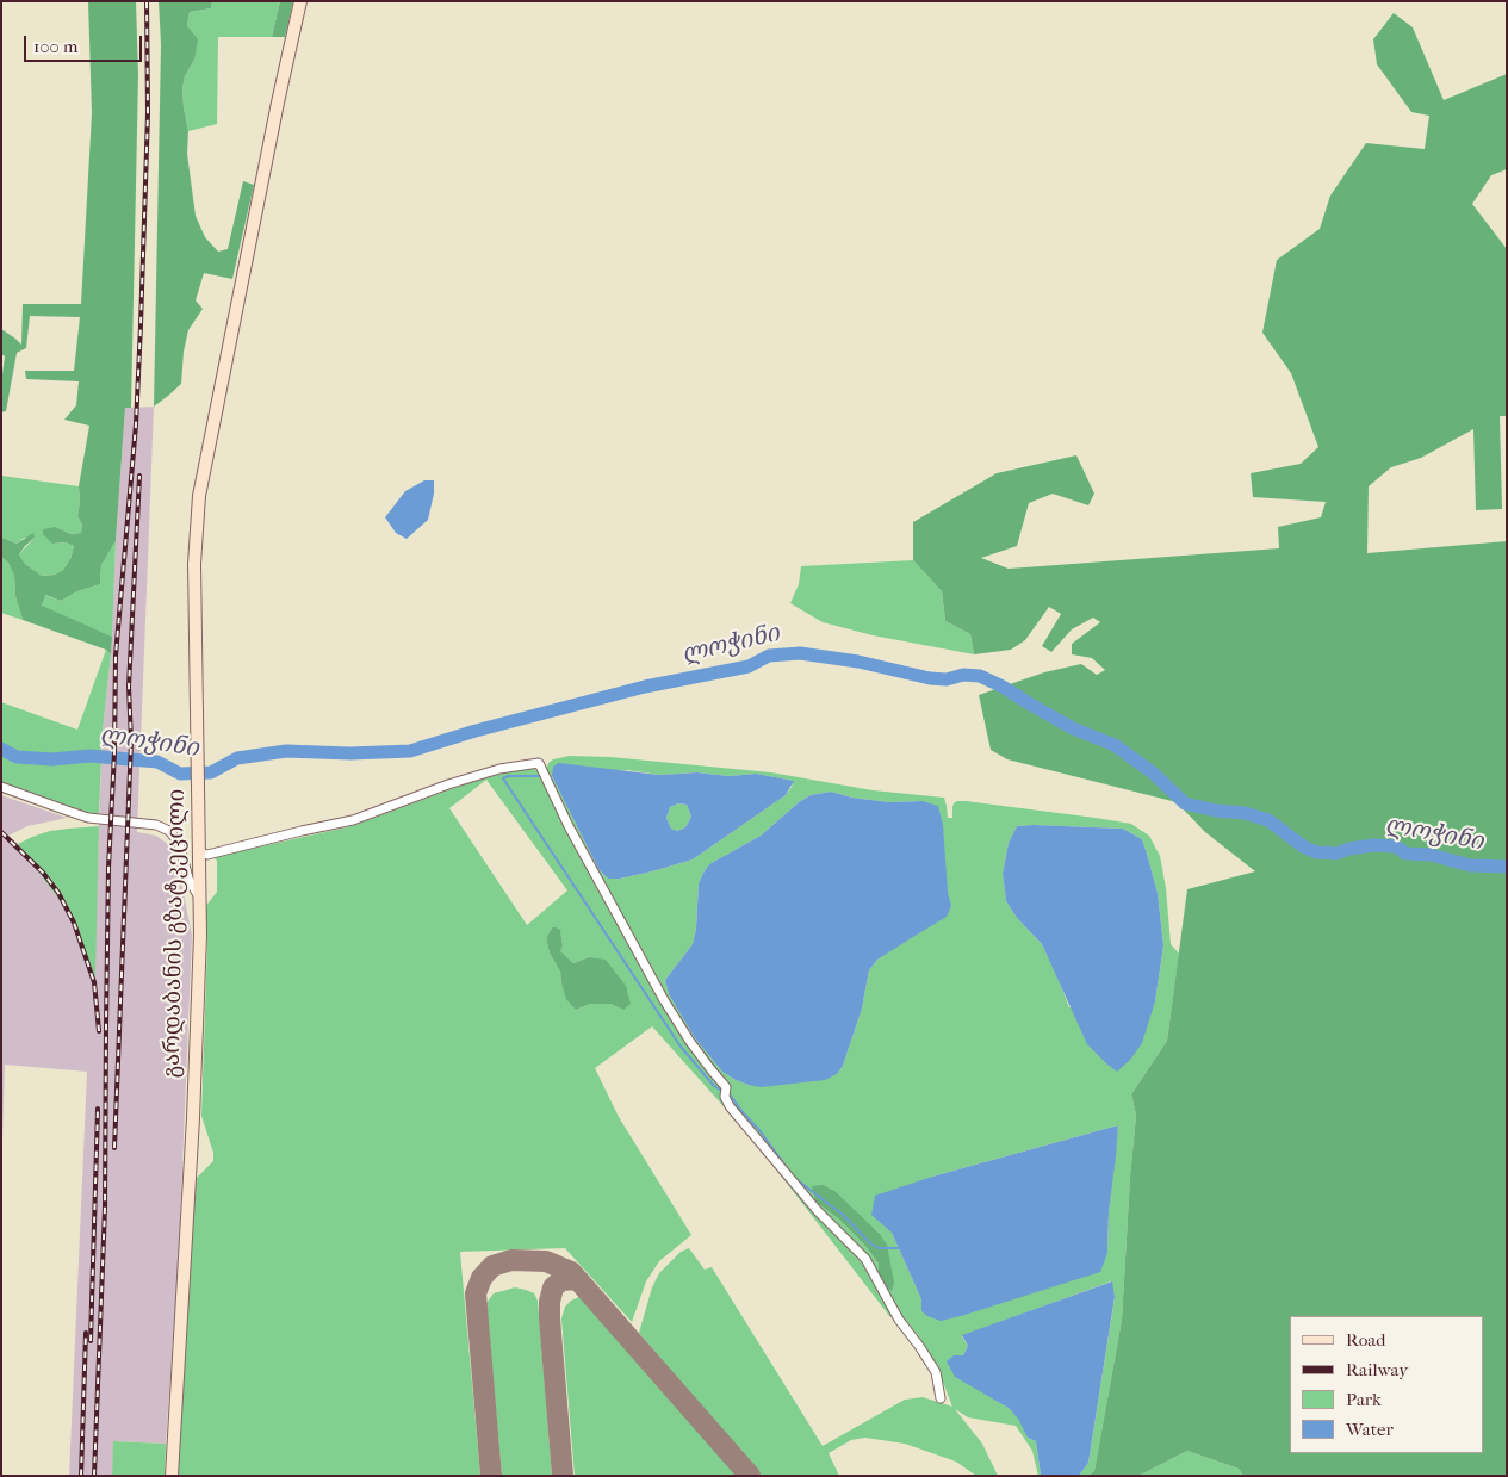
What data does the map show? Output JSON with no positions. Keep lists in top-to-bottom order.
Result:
{
  "streets": {
    "main road": ["გარდაბანის გზატკეცილი"]
  },
  "water": ["ლოჭინი"],
  "legend": [
    "Road",
    "Railway",
    "Park",
    "Water"
  ],
  "scale_bar": "100 m"
}
